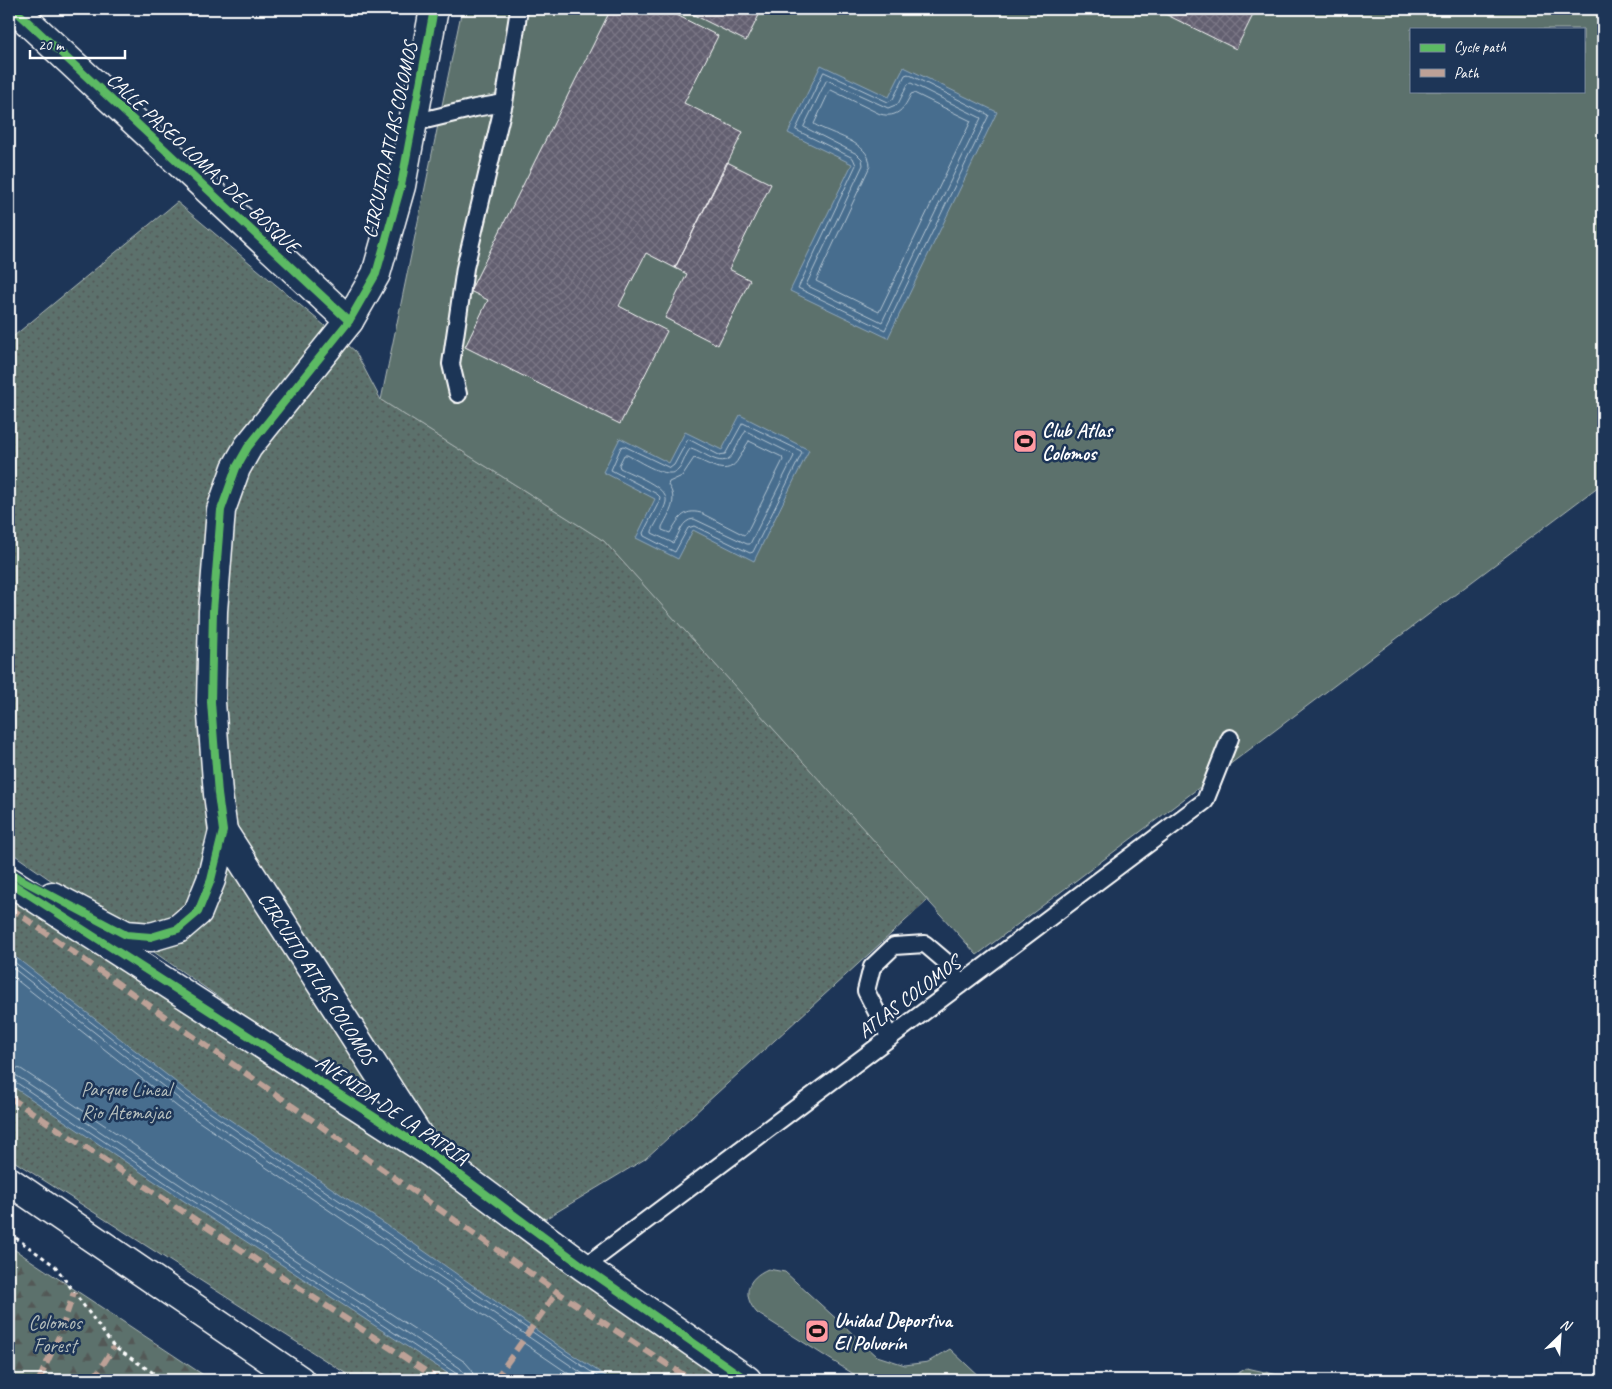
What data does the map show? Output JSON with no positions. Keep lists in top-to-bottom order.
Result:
{
  "streets": {
    "street": ["CIRCUITO ATLAS COLOMOS", "CALLE PASEO LOMAS DEL BOSQUE", "AVENIDA DE LA PATRIA"],
    "lane": ["ATLAS COLOMOS"]
  },
  "crossings": [
    ["CIRCUITO ATLAS COLOMOS", "CALLE PASEO LOMAS DEL BOSQUE"],
    ["CIRCUITO ATLAS COLOMOS", "AVENIDA DE LA PATRIA"],
    ["ATLAS COLOMOS", "AVENIDA DE LA PATRIA"]
  ],
  "parks": ["Parque Lineal Rio Atemajac", "Colomos Forest"],
  "places": {
    "sports": ["Club Atlas Colomos", "Unidad Deportiva El Polvorín"]
  },
  "legend": ["Cycle path", "Path"],
  "scale_bar": "20 m",
  "north": "top right"
}
